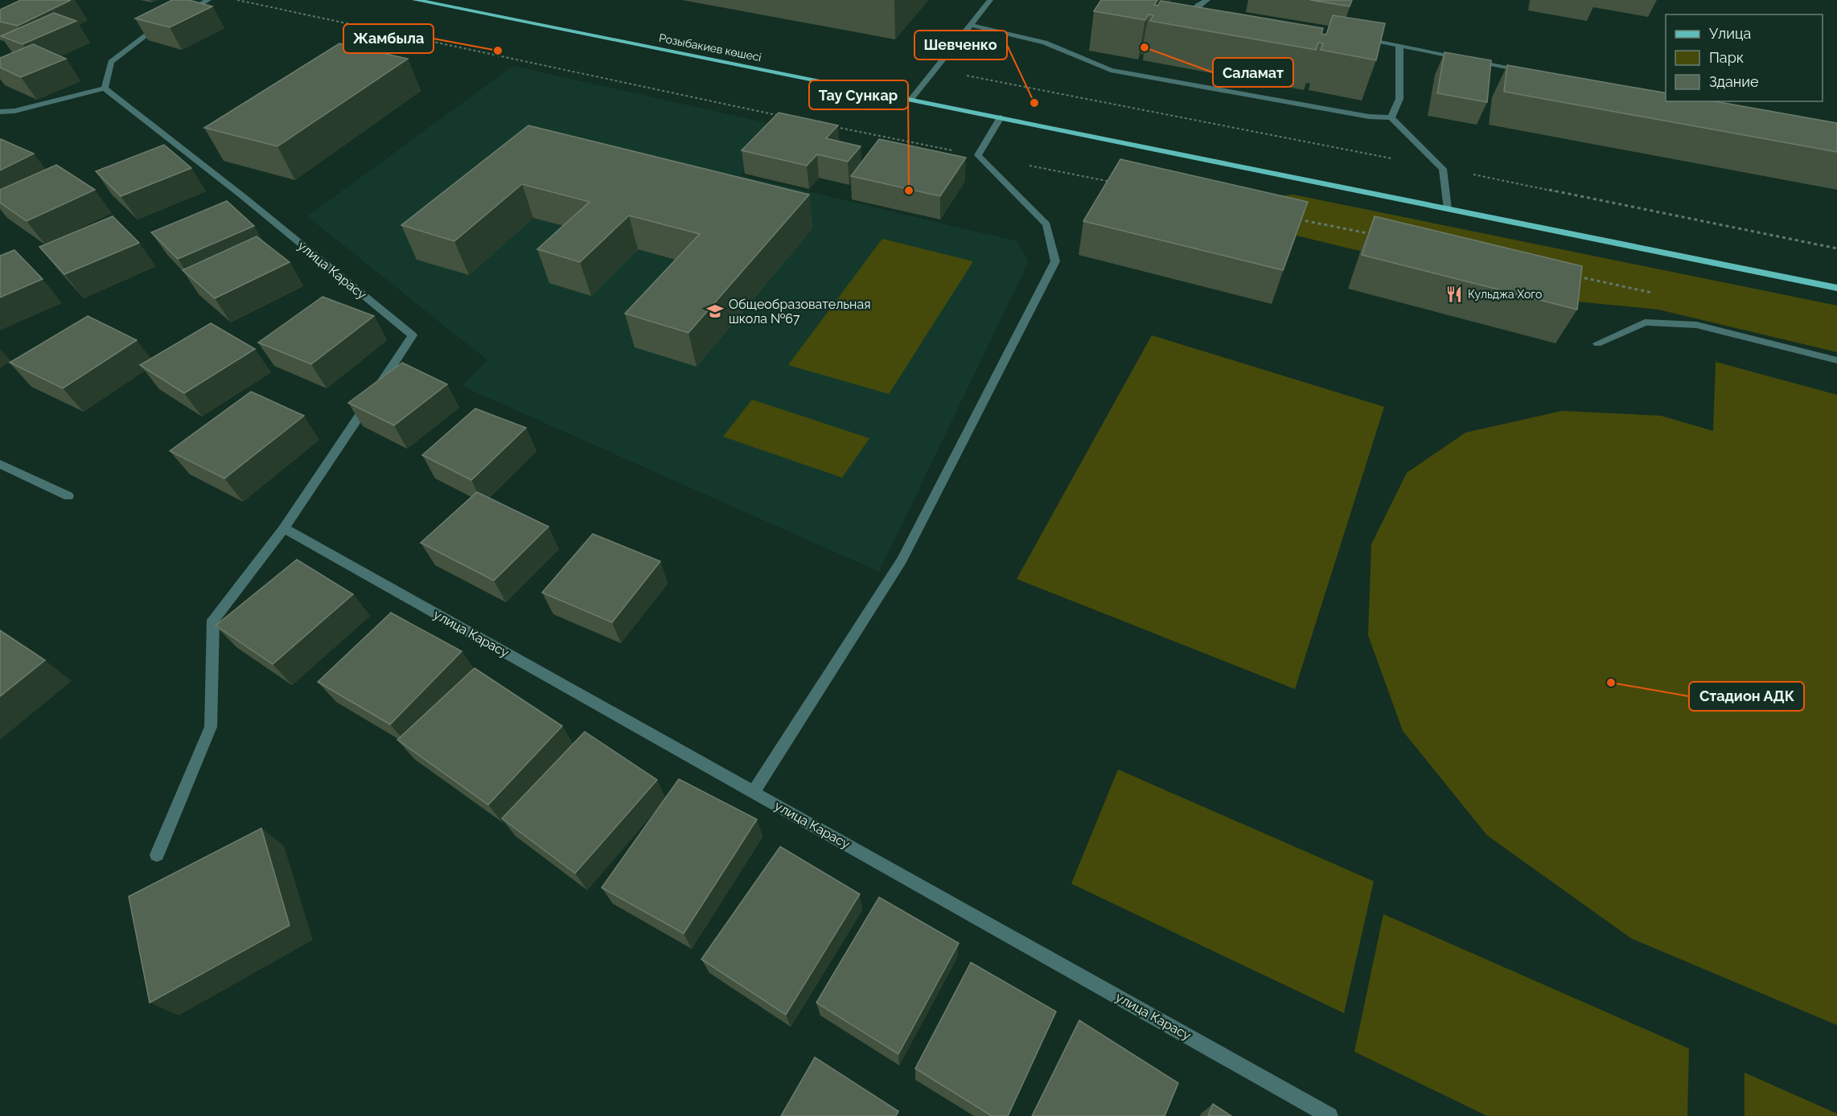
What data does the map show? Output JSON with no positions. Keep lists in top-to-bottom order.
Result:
{
  "streets": {
    "main road": ["Розыбакиев көшесі"],
    "street": ["улица Карасу"]
  },
  "places": {
    "other": [
      "Саламат",
      "Жамбыла",
      "Шевченко",
      "Тау Сункар",
      "Стадион АДК"
    ],
    "restaurant": ["Кульджа Хого"],
    "school or university": ["Общеобразовательная школа №67"]
  },
  "legend": ["Улица", "Парк", "Здание"]
}
